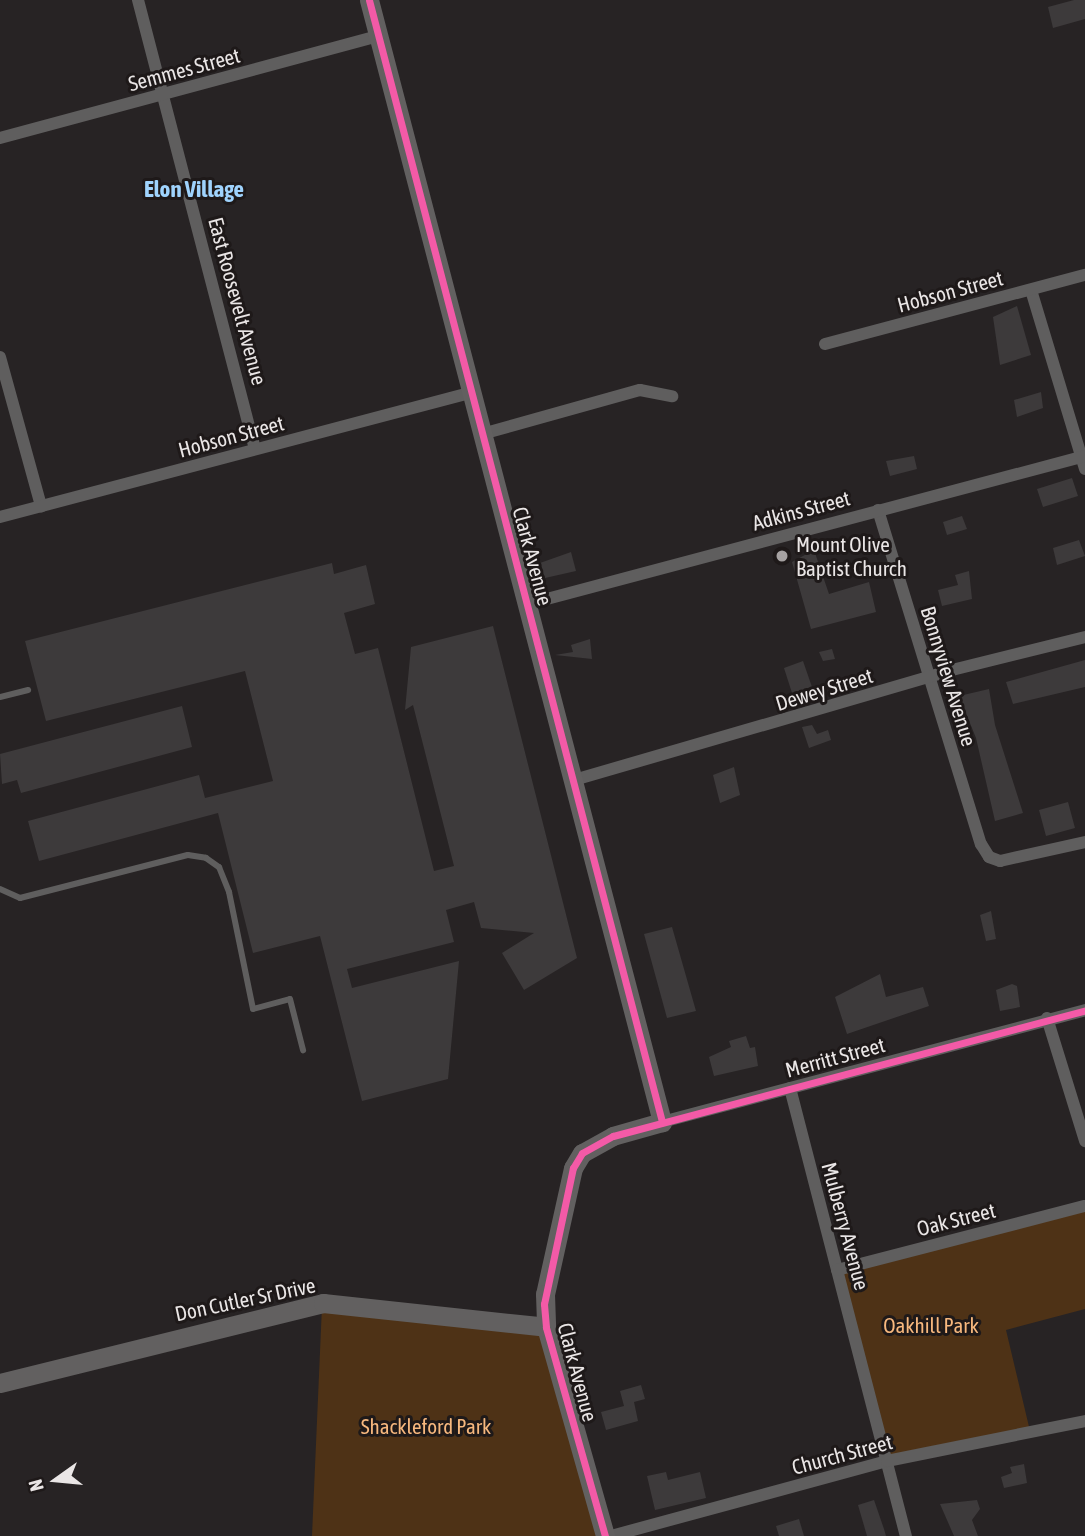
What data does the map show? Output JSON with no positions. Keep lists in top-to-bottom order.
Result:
{
  "streets": {
    "street": [
      "Semmes Street",
      "Hobson Street",
      "East Roosevelt Avenue",
      "Adkins Street",
      "Clark Avenue",
      "Bonnyview Avenue",
      "Dewey Street",
      "Merritt Street",
      "Oak Street",
      "Mulberry Avenue",
      "Don Cutler Sr Drive",
      "Church Street"
    ]
  },
  "crossings": [
    ["Semmes Street", "East Roosevelt Avenue"],
    ["Semmes Street", "Clark Avenue"],
    ["Hobson Street", "East Roosevelt Avenue"],
    ["Hobson Street", "Clark Avenue"],
    ["Adkins Street", "Clark Avenue"],
    ["Adkins Street", "Bonnyview Avenue"],
    ["Clark Avenue", "Dewey Street"],
    ["Clark Avenue", "Merritt Street"],
    ["Clark Avenue", "Don Cutler Sr Drive"],
    ["Bonnyview Avenue", "Dewey Street"],
    ["Merritt Street", "Mulberry Avenue"],
    ["Oak Street", "Mulberry Avenue"],
    ["Mulberry Avenue", "Church Street"]
  ],
  "districts": ["Elon Village"],
  "parks": ["Oakhill Park", "Shackleford Park"],
  "places": ["Mount Olive Baptist Church"],
  "north": "left"
}
